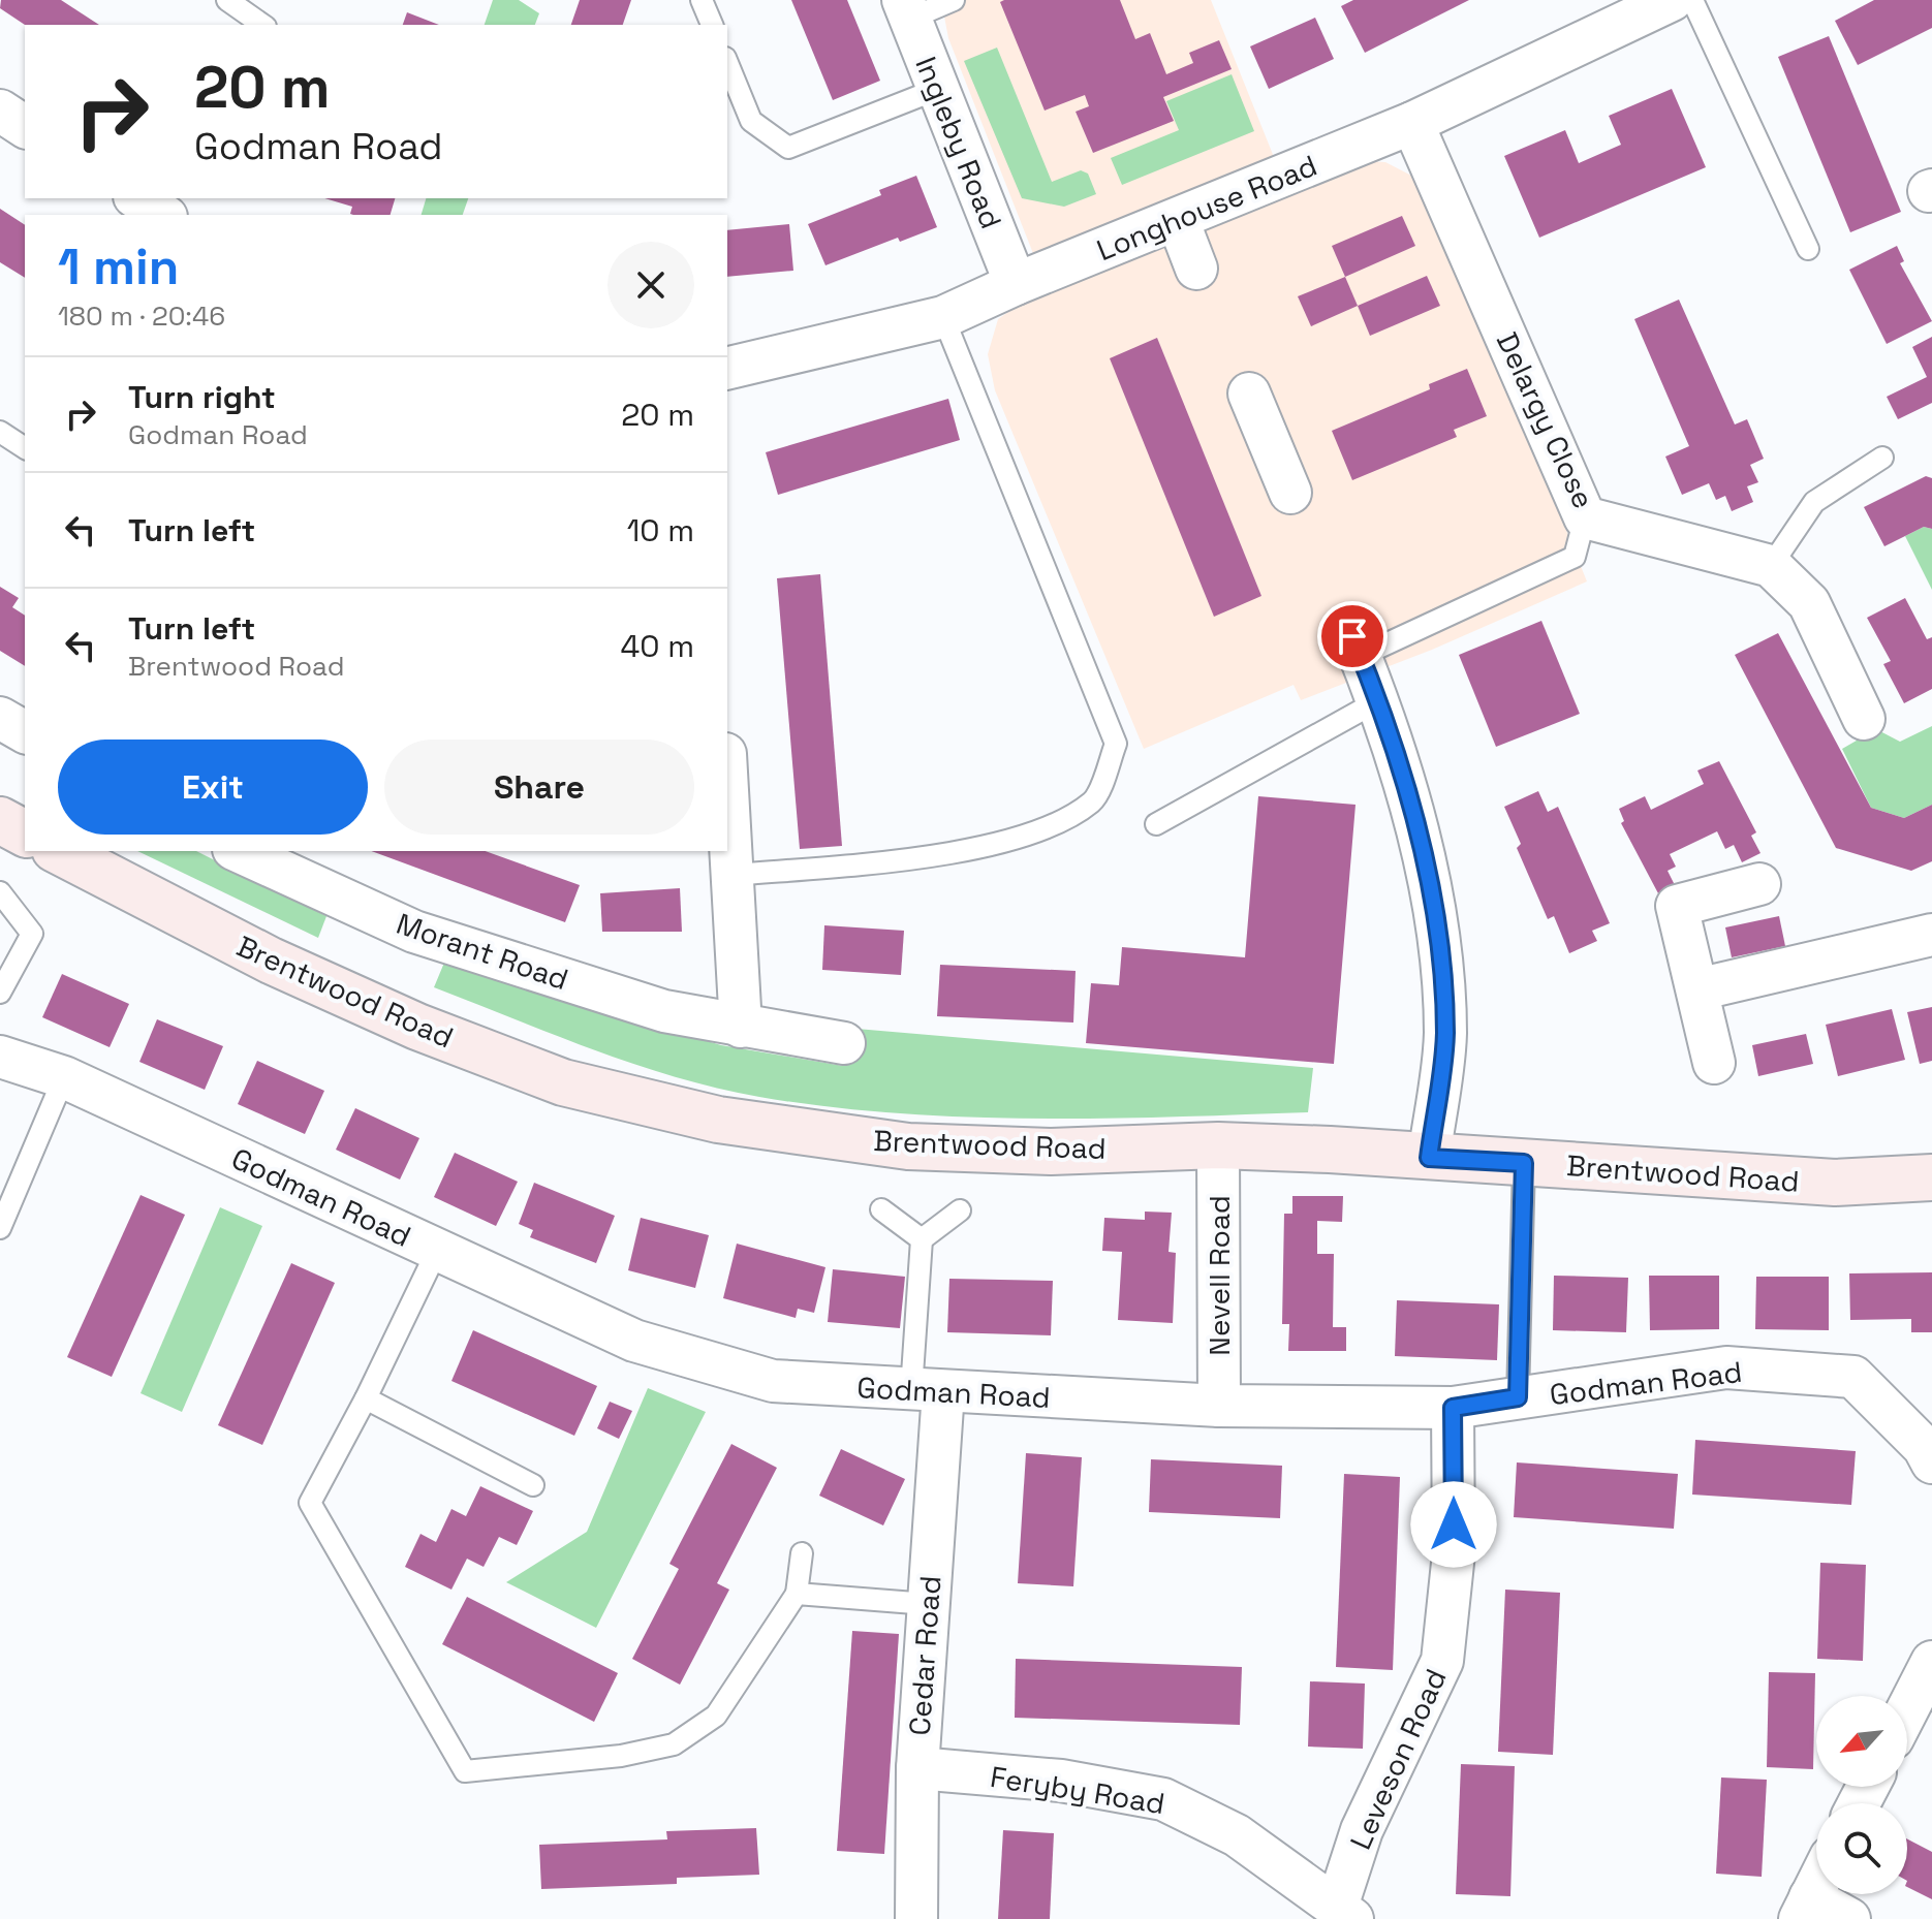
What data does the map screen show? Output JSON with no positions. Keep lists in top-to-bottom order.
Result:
{
  "streets": {
    "street": [
      "Ingleby Road",
      "Longhouse Road",
      "Delargy Close",
      "Morant Road",
      "Brentwood Road",
      "Godman Road",
      "Nevell Road",
      "Cedar Road",
      "Leveson Road",
      "Feryby Road"
    ]
  },
  "crossings": [
    ["Ingleby Road", "Longhouse Road"],
    ["Longhouse Road", "Delargy Close"],
    ["Brentwood Road", "Nevell Road"],
    ["Godman Road", "Nevell Road"],
    ["Godman Road", "Cedar Road"],
    ["Godman Road", "Leveson Road"],
    ["Cedar Road", "Feryby Road"],
    ["Leveson Road", "Feryby Road"]
  ],
  "north": "bottom left",
  "page": {
    "turn": ["20 m", "Godman Road"],
    "heading": ["1 min", "180 m · 20:46"],
    "list": [
      {
        "name": "Turn right",
        "note": "Godman Road",
        "value": "20 m"
      },
      {
        "name": "Turn left",
        "value": "10 m"
      },
      {
        "name": "Turn left",
        "note": "Brentwood Road",
        "value": "40 m"
      }
    ],
    "buttons": ["Exit", "Share"]
  }
}
